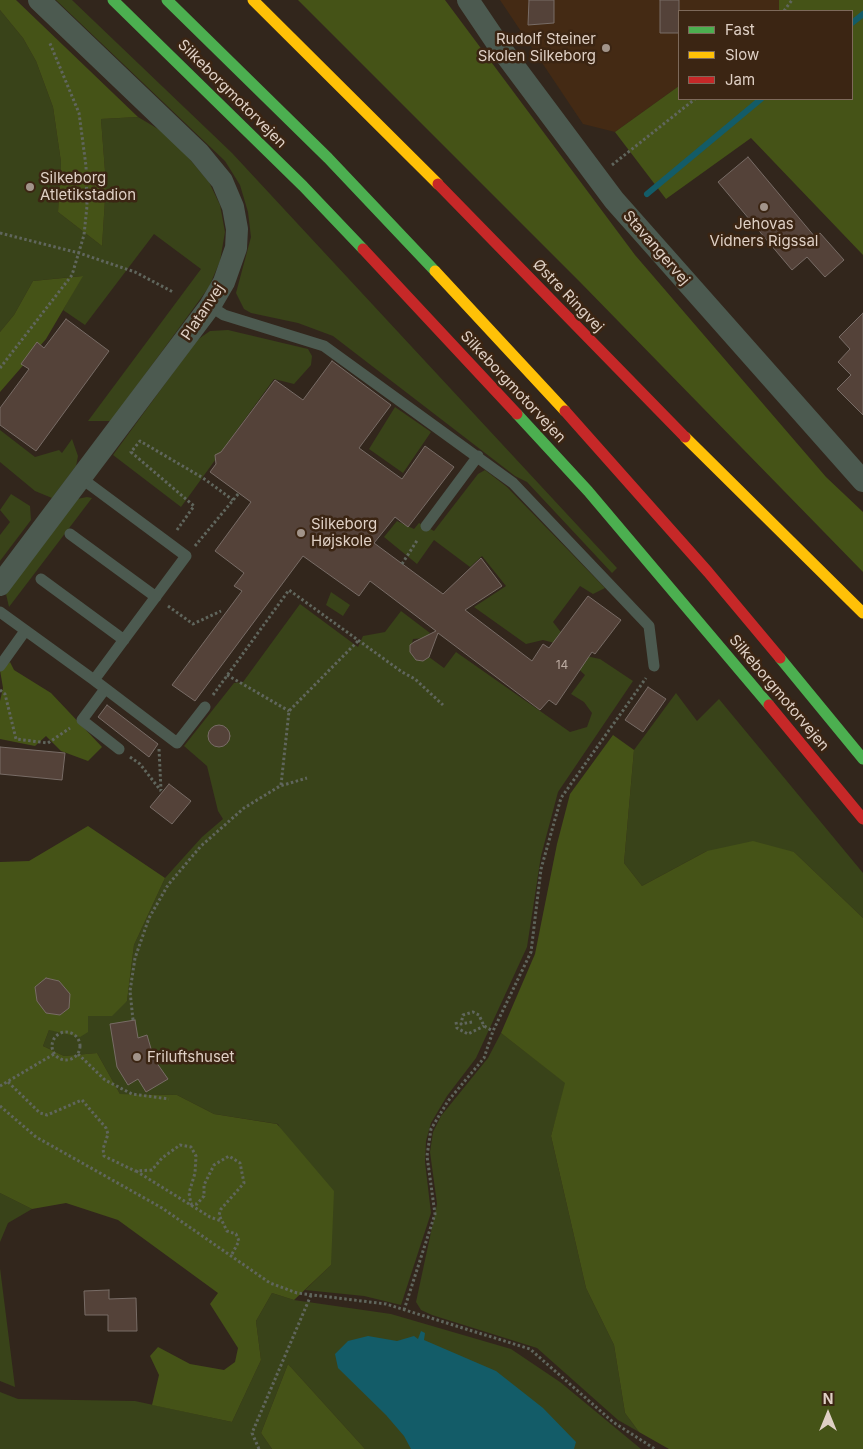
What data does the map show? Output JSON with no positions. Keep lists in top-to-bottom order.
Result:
{
  "streets": {
    "main road": ["Silkeborgmotorvejen", "Østre Ringvej"],
    "street": ["Stavangervej", "Platanvej"]
  },
  "places": [
    "Rudolf Steiner Skolen Silkeborg",
    "Silkeborg Atletikstadion",
    "Jehovas Vidners Rigssal",
    "Silkeborg Højskole",
    "Friluftshuset"
  ],
  "house_numbers": ["14"],
  "legend": ["Fast", "Slow", "Jam"],
  "north": "top"
}
